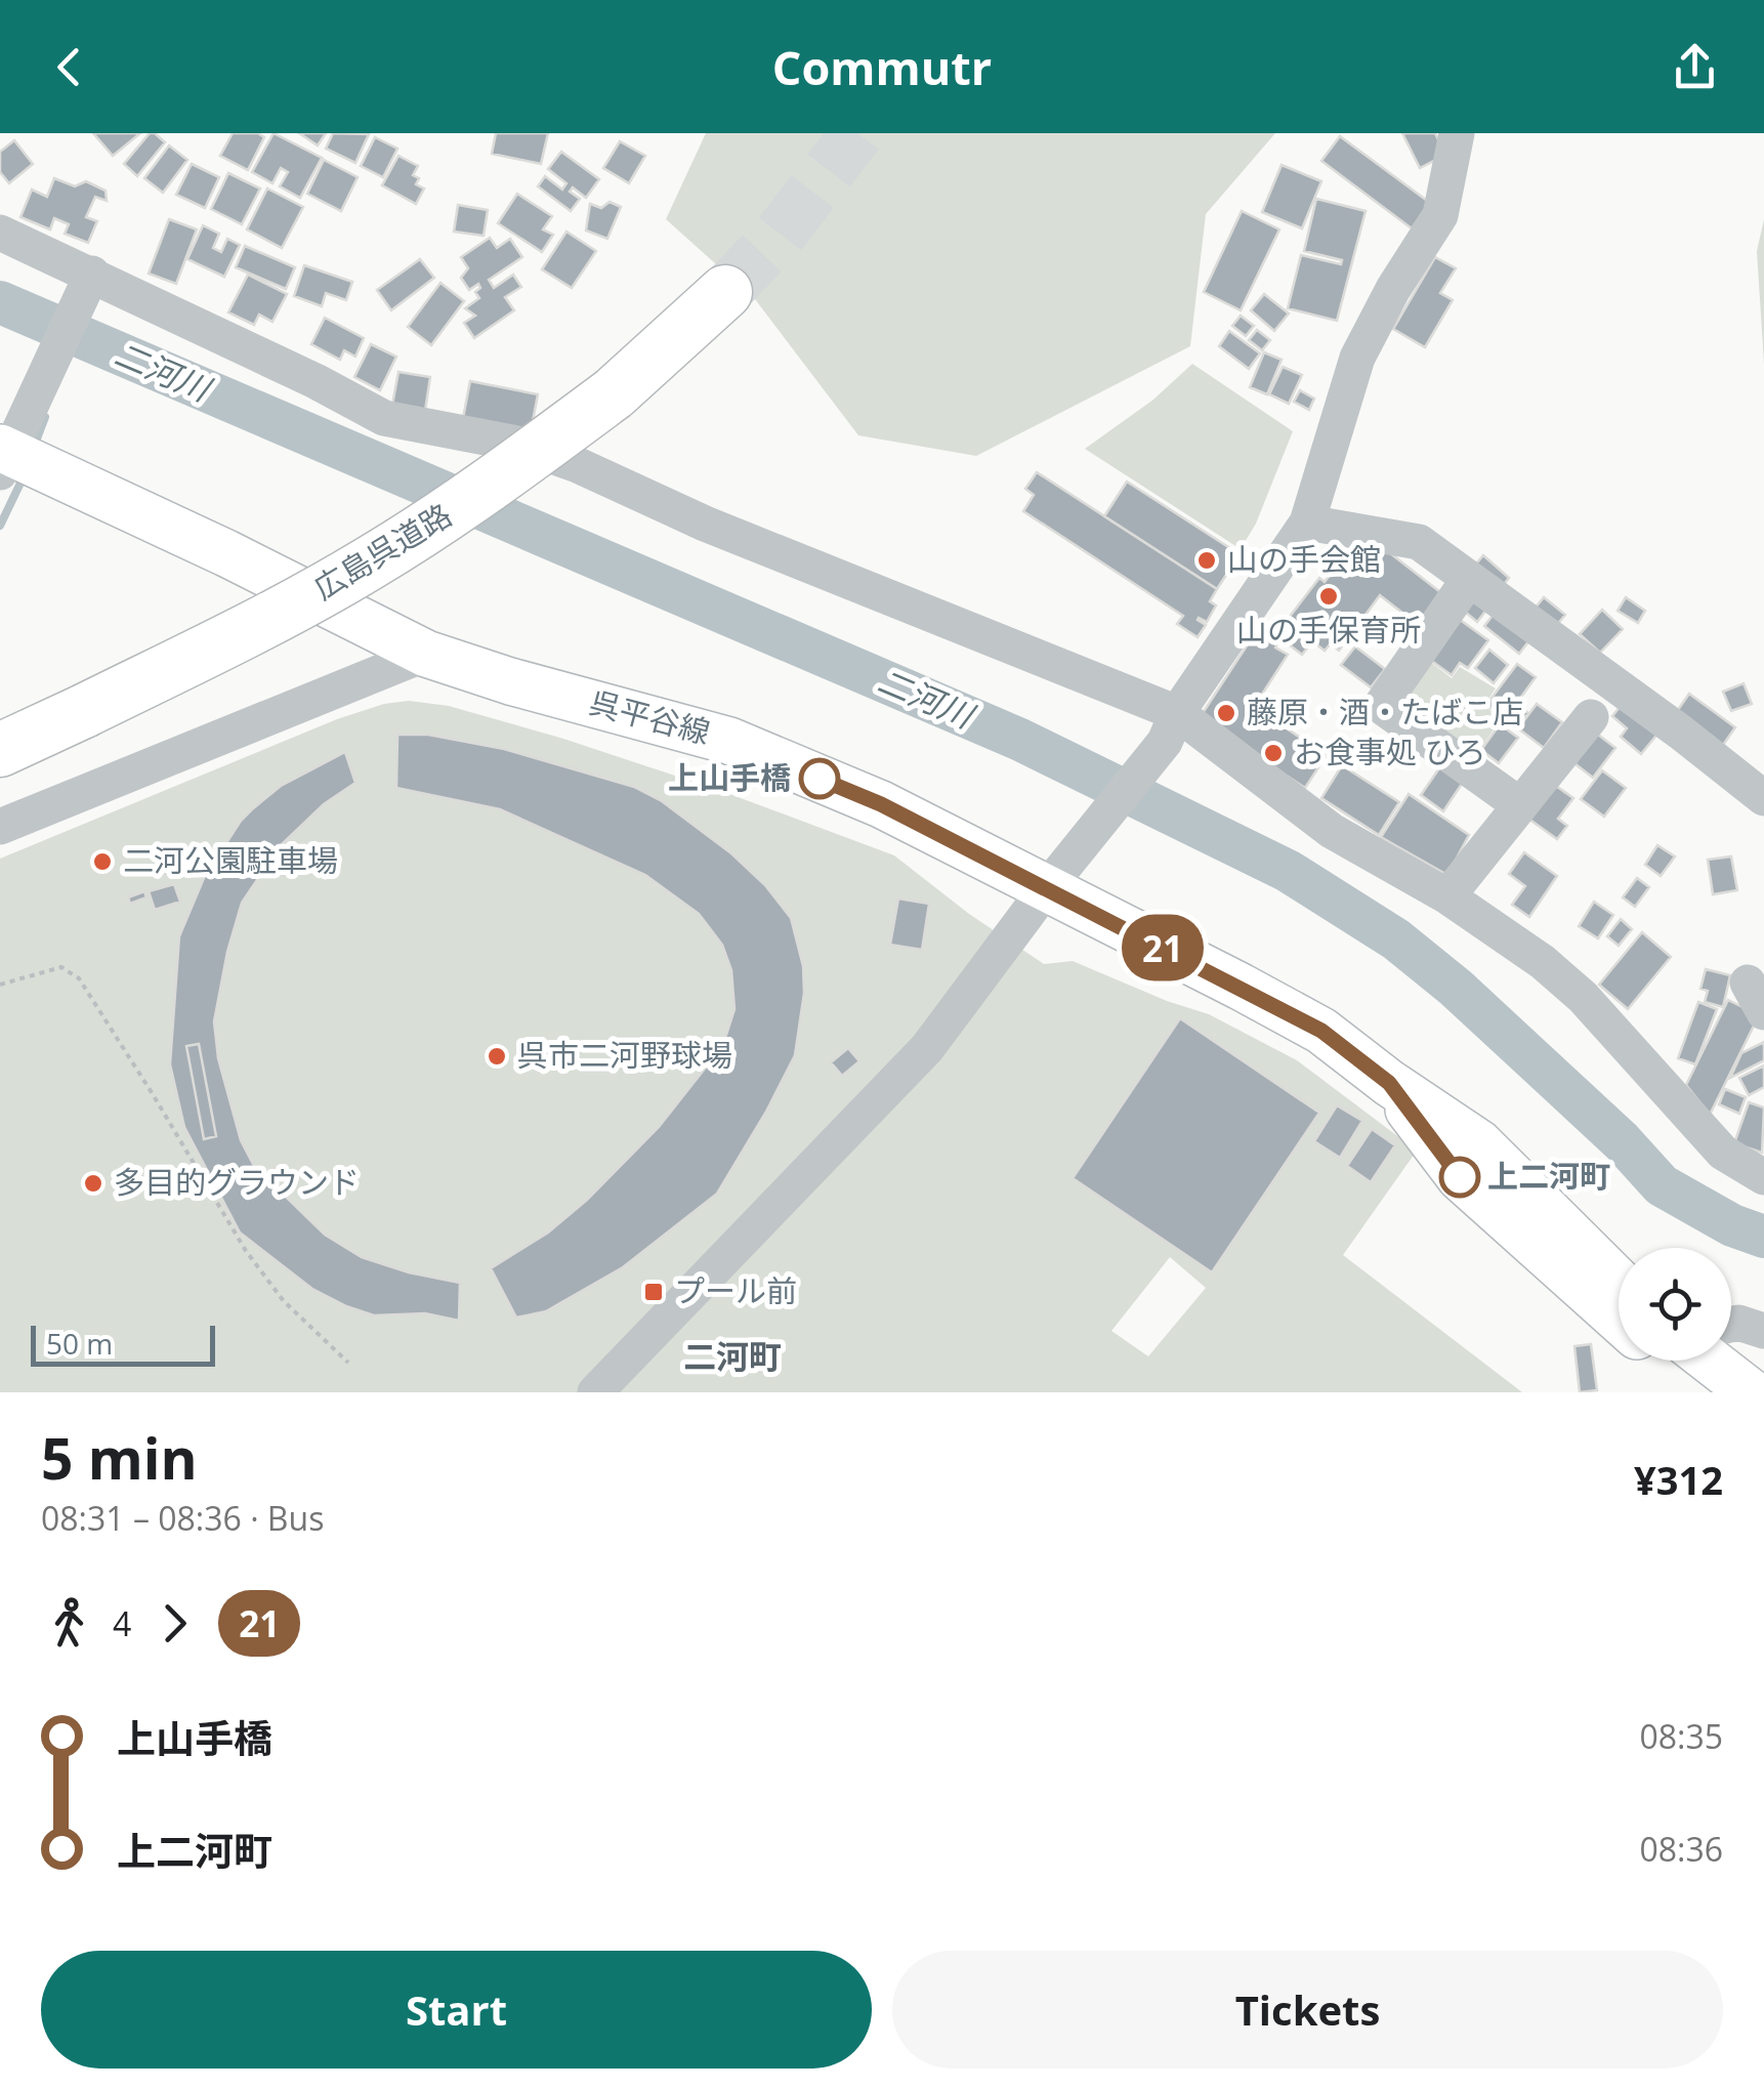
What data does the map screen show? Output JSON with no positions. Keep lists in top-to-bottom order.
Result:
{
  "streets": {
    "highway": ["広島呉道路"],
    "main road": ["呉平谷線"]
  },
  "districts": ["二河町"],
  "water": ["二河川"],
  "places": {
    "other": [
      "山の手会館",
      "山の手保育所",
      "藤原・酒・たばこ店",
      "お食事処 ひろ",
      "上山手橋",
      "二河公園駐車場",
      "呉市二河野球場",
      "上二河町",
      "多目的グラウンド"
    ],
    "transit": ["プール前"]
  },
  "lines": ["bus line 21"],
  "scale_bar": "50 m",
  "page": {
    "header": "Commutr",
    "on_map": "21",
    "scale": "50 m",
    "heading": ["5 min", "08:31 – 08:36 · Bus", "¥312"],
    "legs": ["4", "21"],
    "list": [
      {
        "name": "上山手橋",
        "value": "08:35"
      },
      {
        "name": "上二河町",
        "value": "08:36"
      }
    ],
    "buttons": ["Start", "Tickets"]
  }
}
